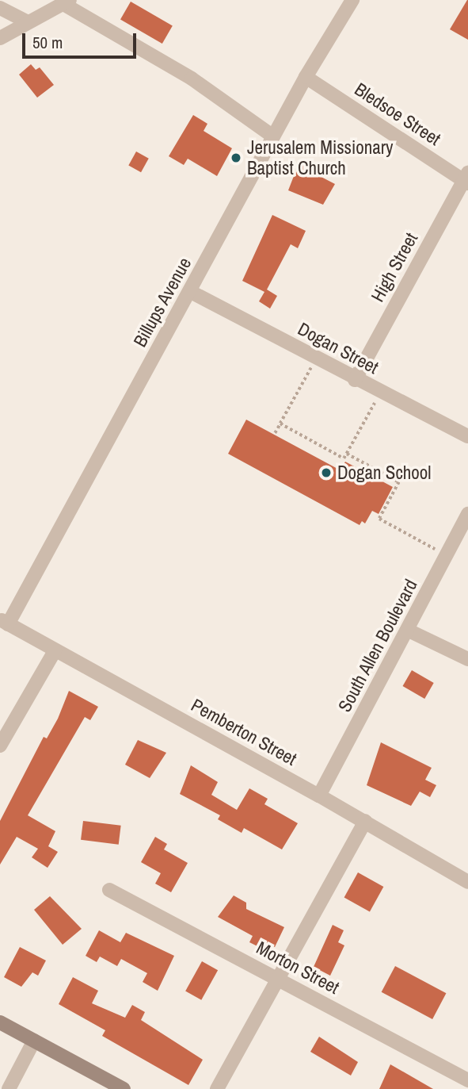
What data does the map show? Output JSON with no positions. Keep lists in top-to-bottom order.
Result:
{
  "streets": {
    "street": [
      "Bledsoe Street",
      "High Street",
      "Billups Avenue",
      "Dogan Street",
      "South Allen Boulevard",
      "Pemberton Street",
      "Morton Street"
    ]
  },
  "crossings": [
    ["Bledsoe Street", "High Street"],
    ["Bledsoe Street", "Billups Avenue"],
    ["High Street", "Dogan Street"],
    ["Billups Avenue", "Dogan Street"],
    ["Billups Avenue", "Pemberton Street"],
    ["South Allen Boulevard", "Pemberton Street"]
  ],
  "places": ["Jerusalem Missionary Baptist Church", "Dogan School"],
  "scale_bar": "50 m"
}
